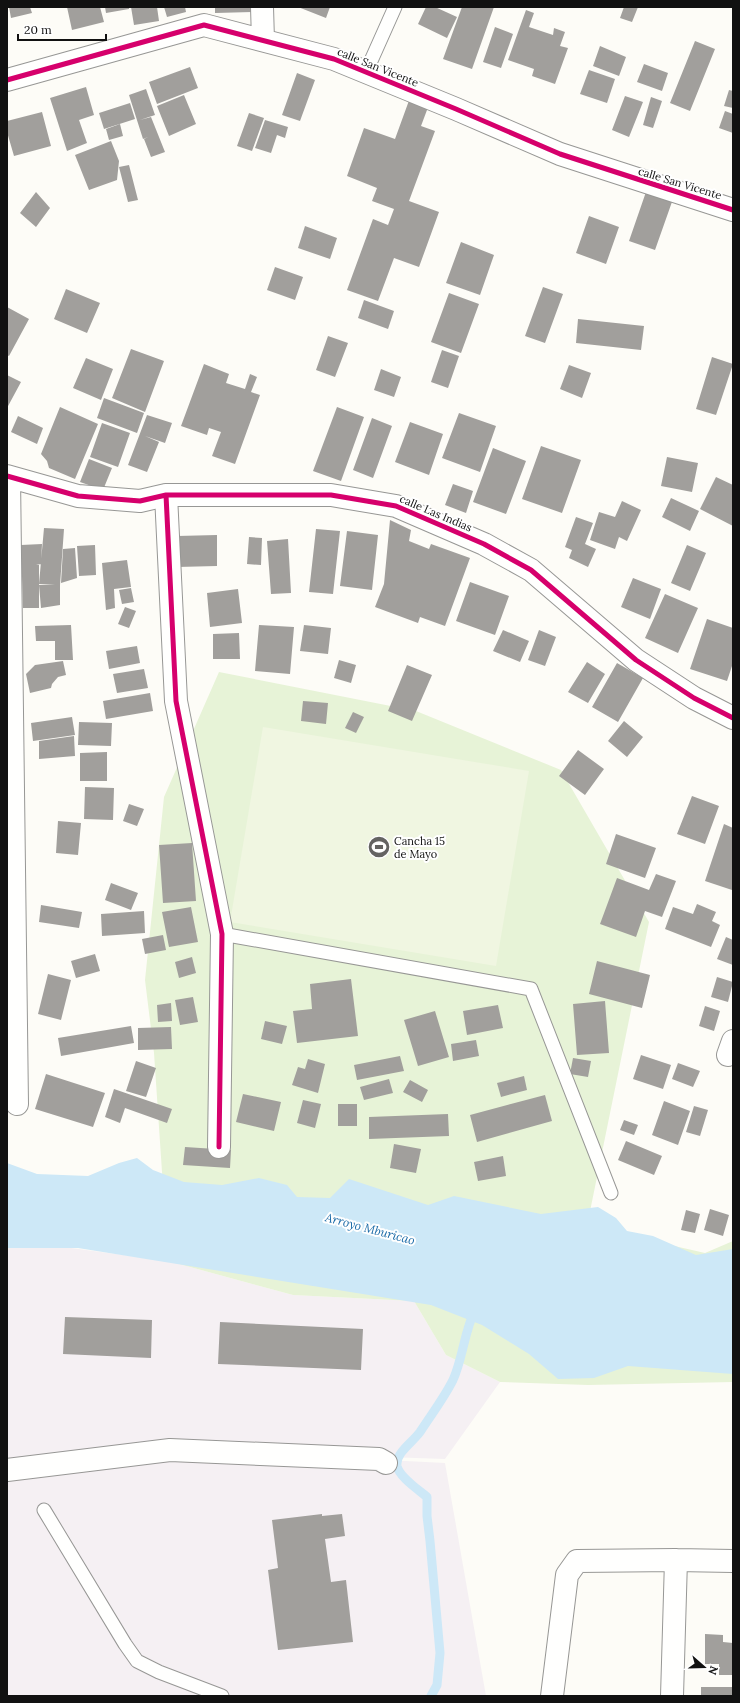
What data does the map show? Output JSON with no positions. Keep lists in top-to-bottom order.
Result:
{
  "streets": {
    "street": ["calle San Vicente", "calle Las Indias"]
  },
  "water": ["Arroyo Mburicao"],
  "places": {
    "sports": ["Cancha 15 de Mayo"]
  },
  "scale_bar": "20 m",
  "north": "right"
}
